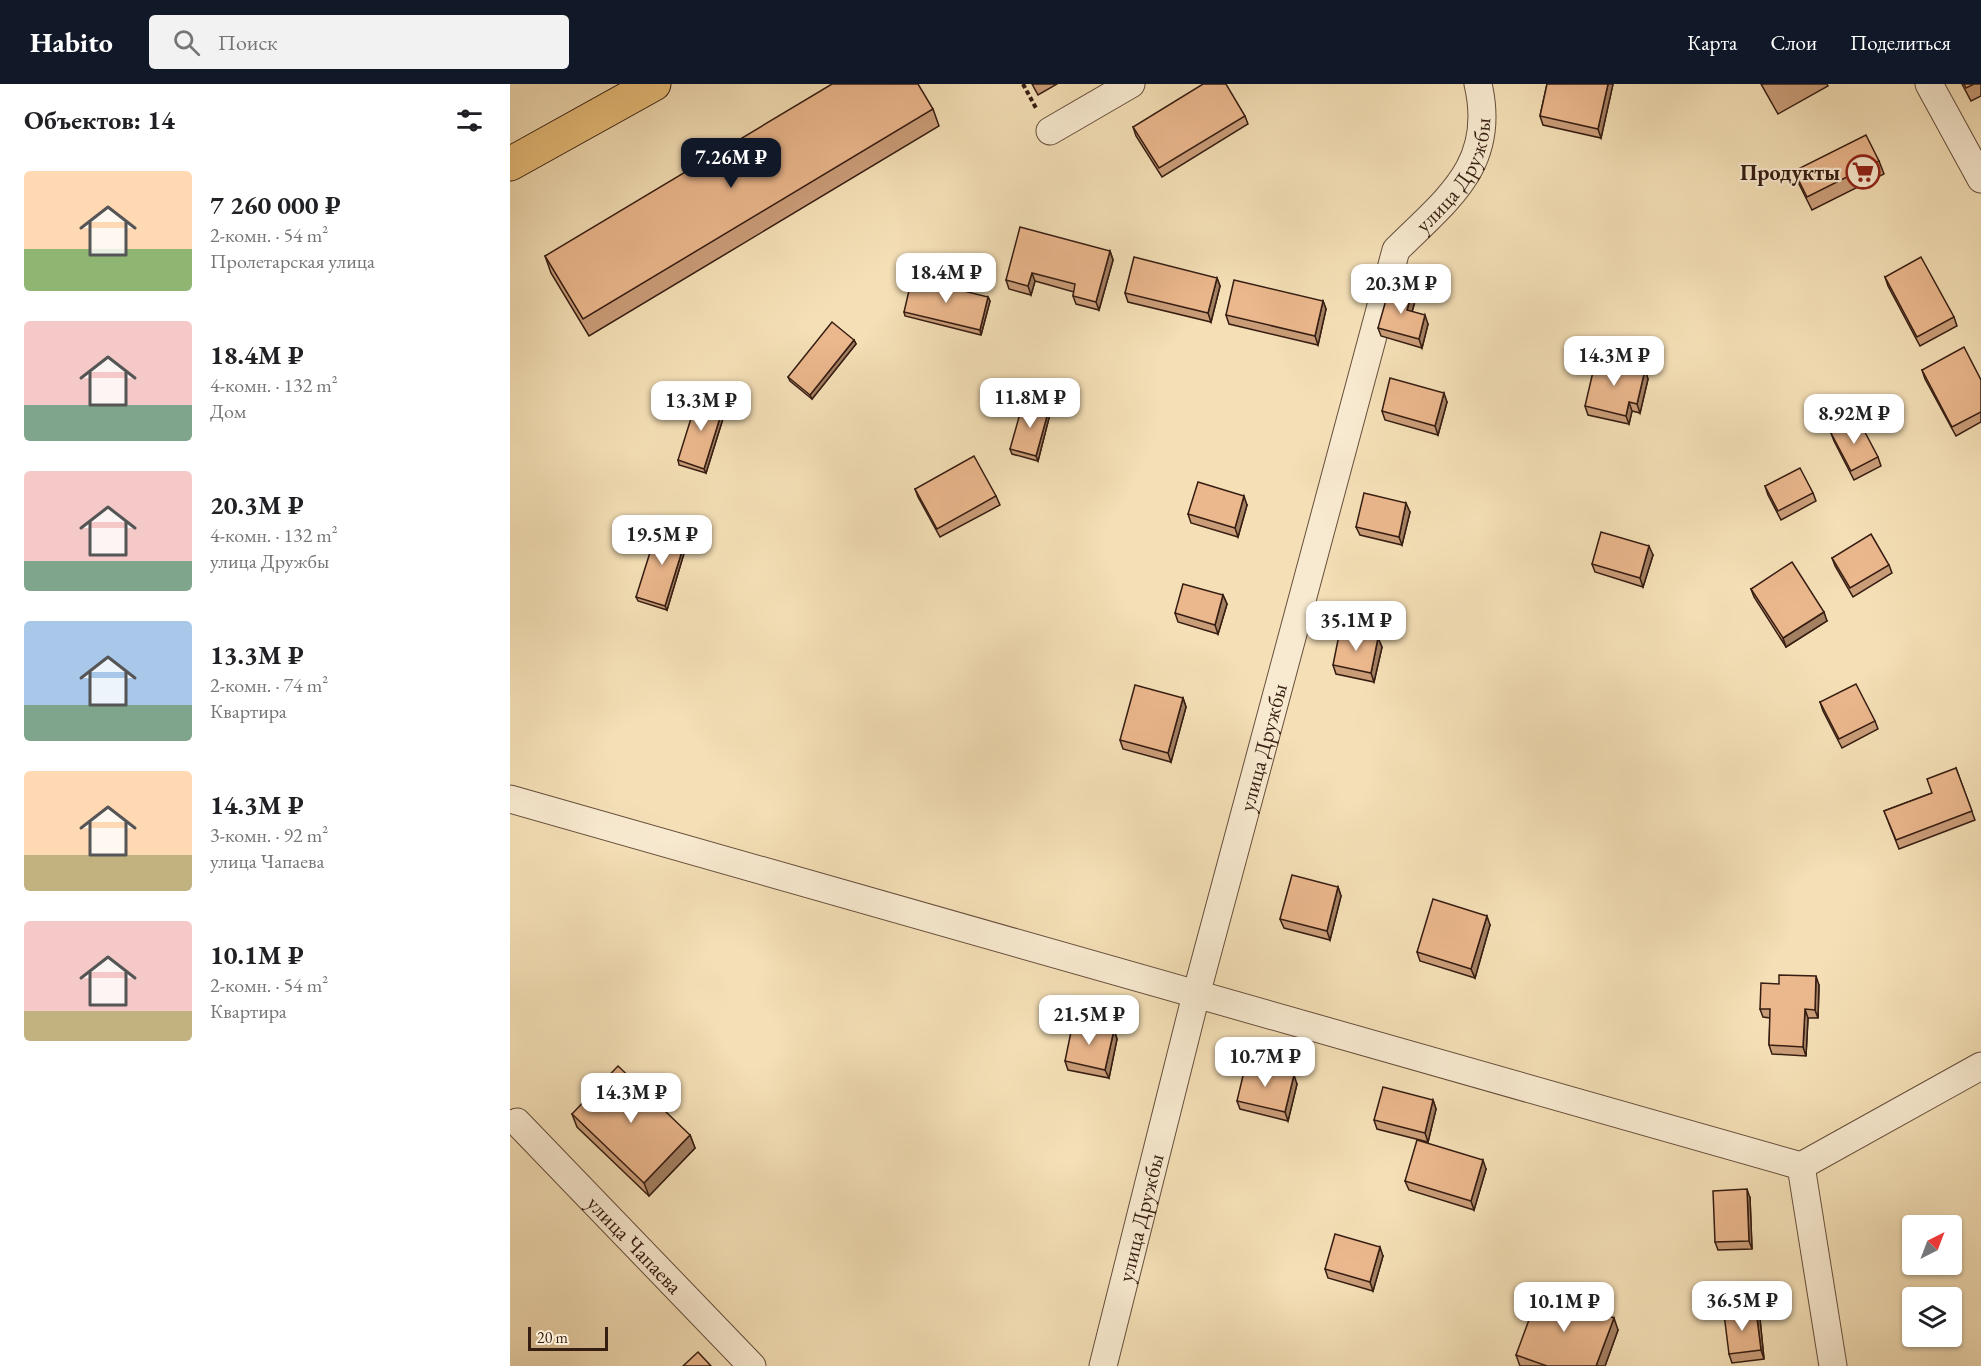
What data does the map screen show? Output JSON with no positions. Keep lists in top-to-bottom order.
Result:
{
  "streets": {
    "street": ["улица Дружбы", "улица Чапаева"]
  },
  "places": {
    "supermarket": ["Продукты"]
  },
  "scale_bar": "20 m",
  "north": "top right",
  "page": {
    "header": "Habito",
    "search": "Поиск",
    "nav": ["Карта", "Слои", "Поделиться"],
    "heading": "Объектов: 14",
    "price": [
      "7.26M ₽",
      "18.4M ₽",
      "20.3M ₽",
      "14.3M ₽",
      "11.8M ₽",
      "13.3M ₽",
      "8.92M ₽",
      "19.5M ₽",
      "35.1M ₽",
      "21.5M ₽",
      "10.7M ₽",
      "14.3M ₽",
      "36.5M ₽",
      "10.1M ₽"
    ],
    "list": [
      {
        "name": "7 260 000 ₽",
        "note": "2-комн. · 54 m² · Пролетарская улица"
      },
      {
        "name": "18.4M ₽",
        "note": "4-комн. · 132 m² · Дом"
      },
      {
        "name": "20.3M ₽",
        "note": "4-комн. · 132 m² · улица Дружбы"
      },
      {
        "name": "13.3M ₽",
        "note": "2-комн. · 74 m² · Квартира"
      },
      {
        "name": "14.3M ₽",
        "note": "3-комн. · 92 m² · улица Чапаева"
      },
      {
        "name": "10.1M ₽",
        "note": "2-комн. · 54 m² · Квартира"
      }
    ],
    "scale": "20 m"
  }
}
